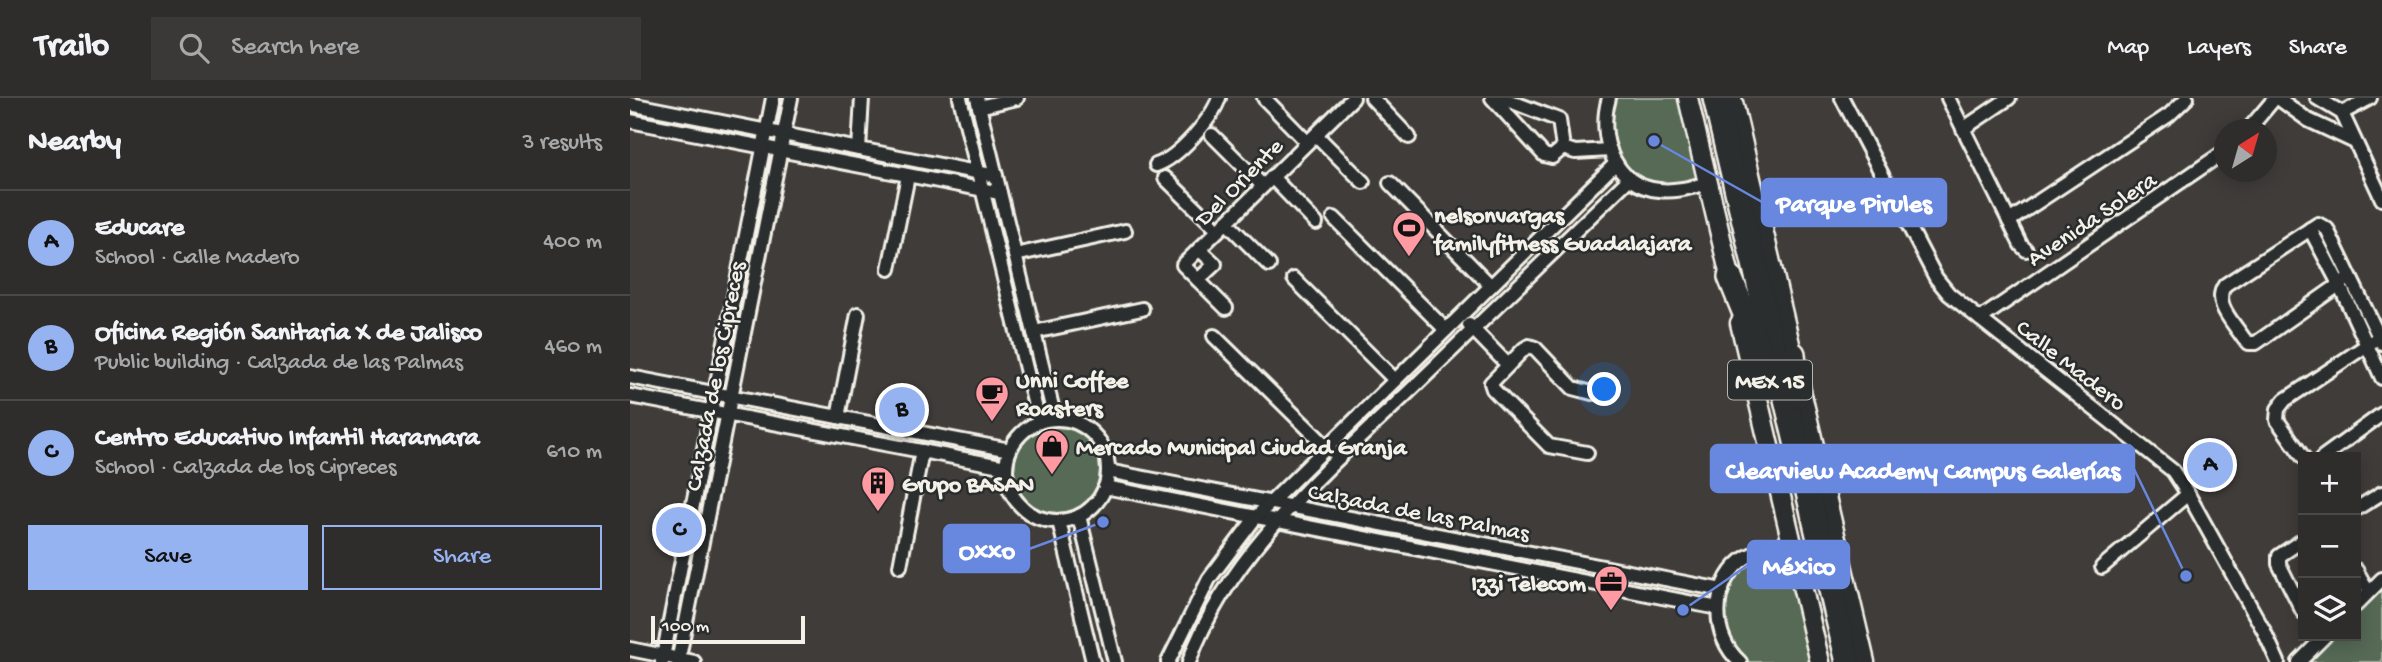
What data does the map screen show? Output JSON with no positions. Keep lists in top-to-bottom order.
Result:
{
  "streets": {
    "highway": ["MEX 15"],
    "street": [
      "Del Oriente",
      "Avenida Solera",
      "Calle Madero",
      "Calzada de los Cipreces",
      "Calzada de las Palmas"
    ]
  },
  "crossings": [
    ["Avenida Solera", "Calle Madero"]
  ],
  "places": {
    "other": [
      "Parque Pirules",
      "Oxxo",
      "Clearview Academy Campus Galerías",
      "México"
    ],
    "sports": ["nelsonvargas familyfitness Guadalajara"],
    "cafe": ["Unni Coffee Roasters"],
    "shop": ["Mercado Municipal Ciudad Granja"],
    "building": ["Grupo BASAN"],
    "office": ["Izzi Telecom"]
  },
  "scale_bar": "100 m",
  "north": "top right",
  "page": {
    "header": "Trailo",
    "search": "Search here",
    "nav": ["Map", "Layers", "Share"],
    "heading": ["Nearby", "3 results"],
    "list": [
      {
        "mark": "A",
        "name": "Educare",
        "note": "School · Calle Madero",
        "value": "400 m"
      },
      {
        "mark": "B",
        "name": "Oficina Región Sanitaria X de Jalisco",
        "note": "Public building · Calzada de las Palmas",
        "value": "460 m"
      },
      {
        "mark": "C",
        "name": "Centro Educativo Infantil Haramara",
        "note": "School · Calzada de los Cipreces",
        "value": "610 m"
      }
    ],
    "pins": ["B", "A", "C"],
    "map_buttons": ["+", "−"],
    "buttons": ["Save", "Share"],
    "scale": "100 m"
  }
}
